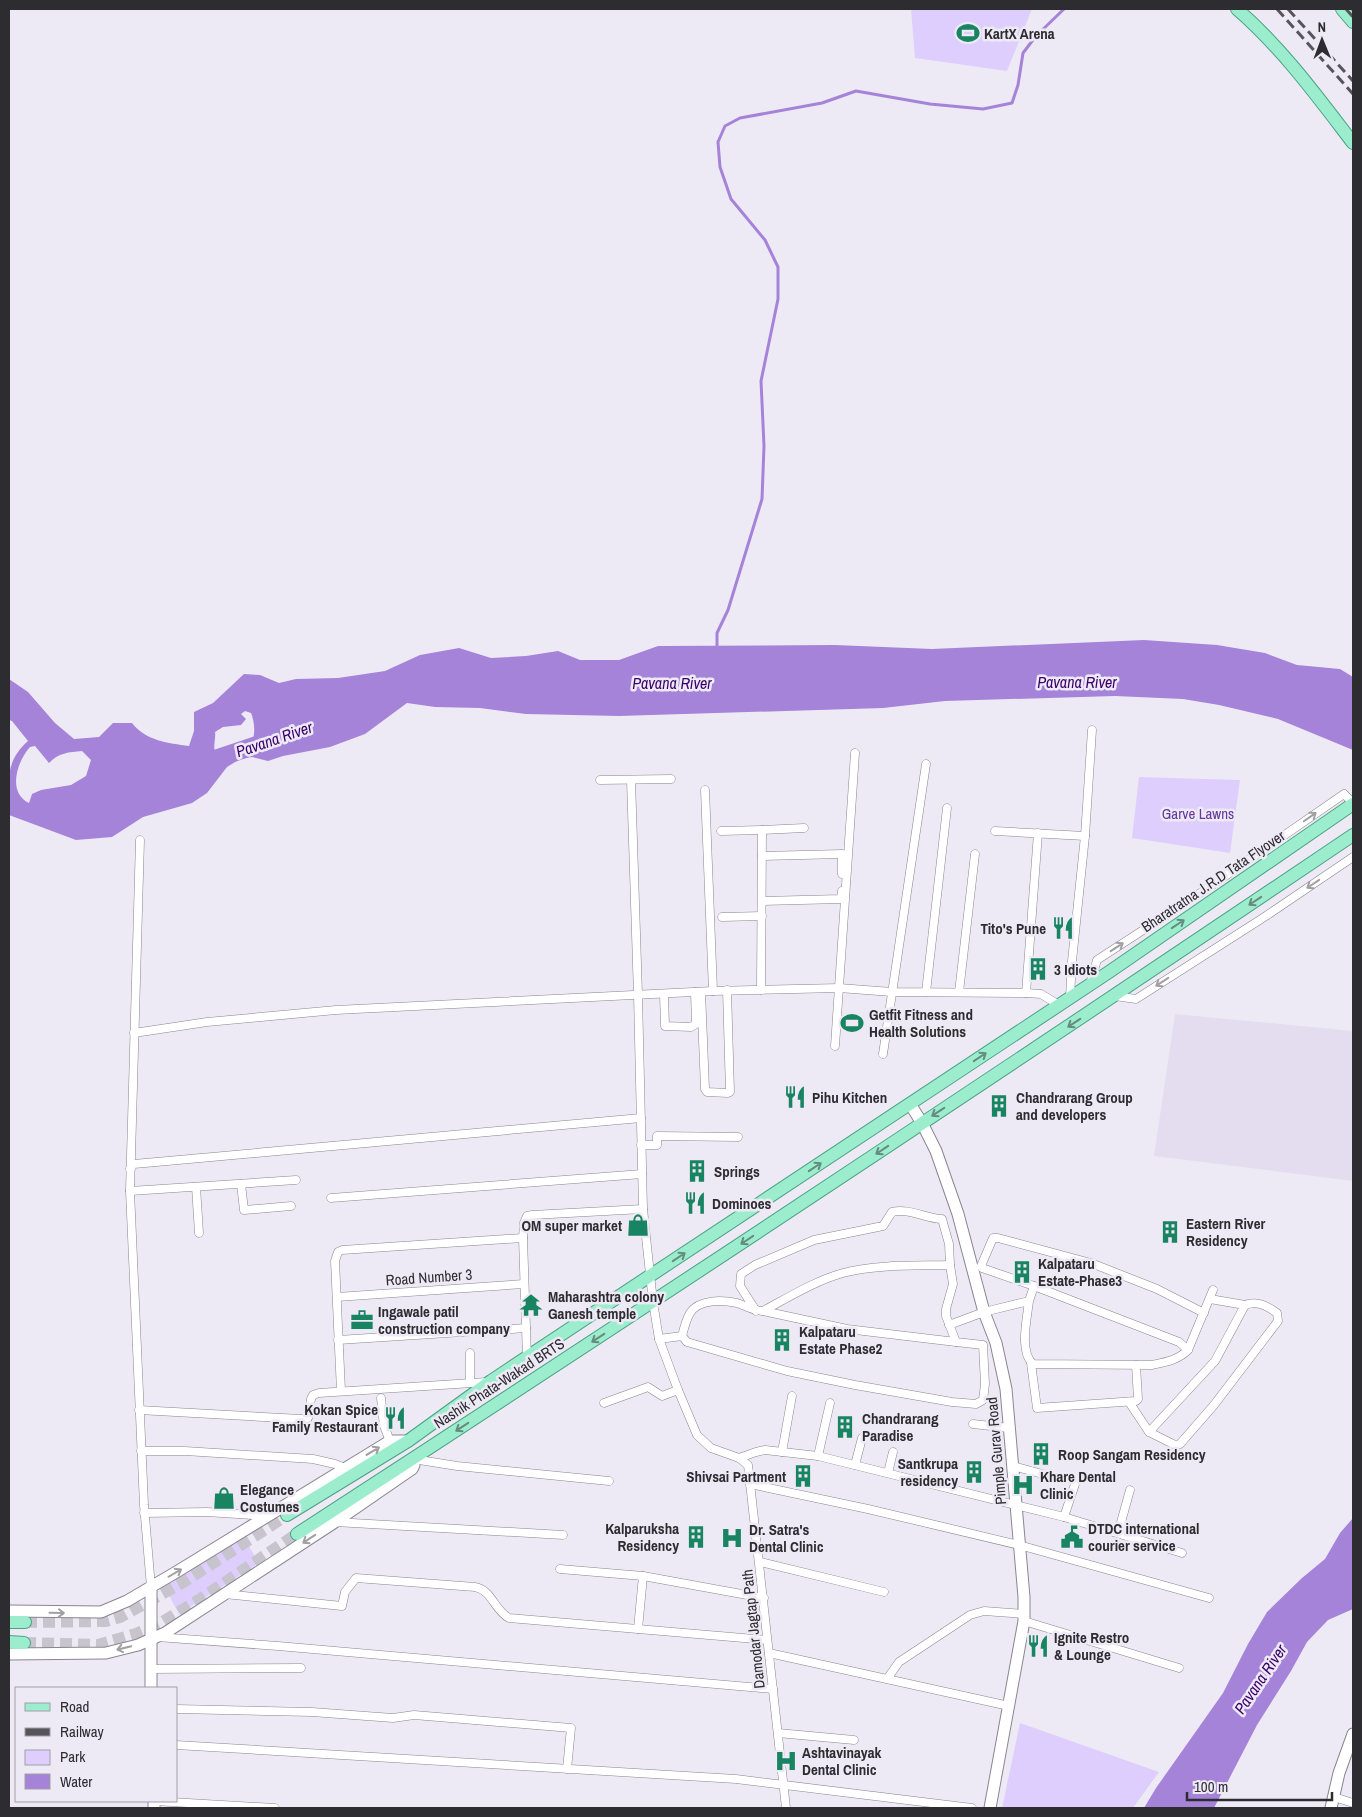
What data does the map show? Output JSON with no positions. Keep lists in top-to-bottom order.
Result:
{
  "streets": {
    "main road": ["Bharatratna J.R.D Tata Flyover", "Nashik Phata-Wakad BRTS", "Pimple Gurav Road"],
    "street": ["Road Number 3", "Damodar Jagtap Path"]
  },
  "crossings": [
    ["Bharatratna J.R.D Tata Flyover", "Pimple Gurav Road"],
    ["Nashik Phata-Wakad BRTS", "Pimple Gurav Road"]
  ],
  "one_way": ["Nashik Phata-Wakad BRTS"],
  "water": ["Pavana River"],
  "parks": ["Garve Lawns"],
  "places": {
    "sports": ["KartX Arena", "Getfit Fitness and Health Solutions"],
    "restaurant": [
      "Tito's Pune",
      "Pihu Kitchen",
      "Dominoes",
      "Kokan Spice Family Restaurant",
      "Ignite Restro & Lounge"
    ],
    "building": [
      "3 Idiots",
      "Chandrarang Group and developers",
      "Springs",
      "Eastern River Residency",
      "Kalpataru Estate-Phase3",
      "Kalpataru Estate Phase2",
      "Chandrarang Paradise",
      "Roop Sangam Residency",
      "Santkrupa residency",
      "Shivsai Partment",
      "Kalparuksha Residency"
    ],
    "shop": ["OM super market", "Elegance Costumes"],
    "temple": ["Maharashtra colony Ganesh temple"],
    "office": ["Ingawale patil construction company"],
    "hospital": ["Khare Dental Clinic", "Dr. Satra's Dental Clinic", "Ashtavinayak Dental Clinic"],
    "public building": ["DTDC international courier service"]
  },
  "legend": [
    "Road",
    "Railway",
    "Park",
    "Water"
  ],
  "scale_bar": "100 m",
  "north": "top"
}
